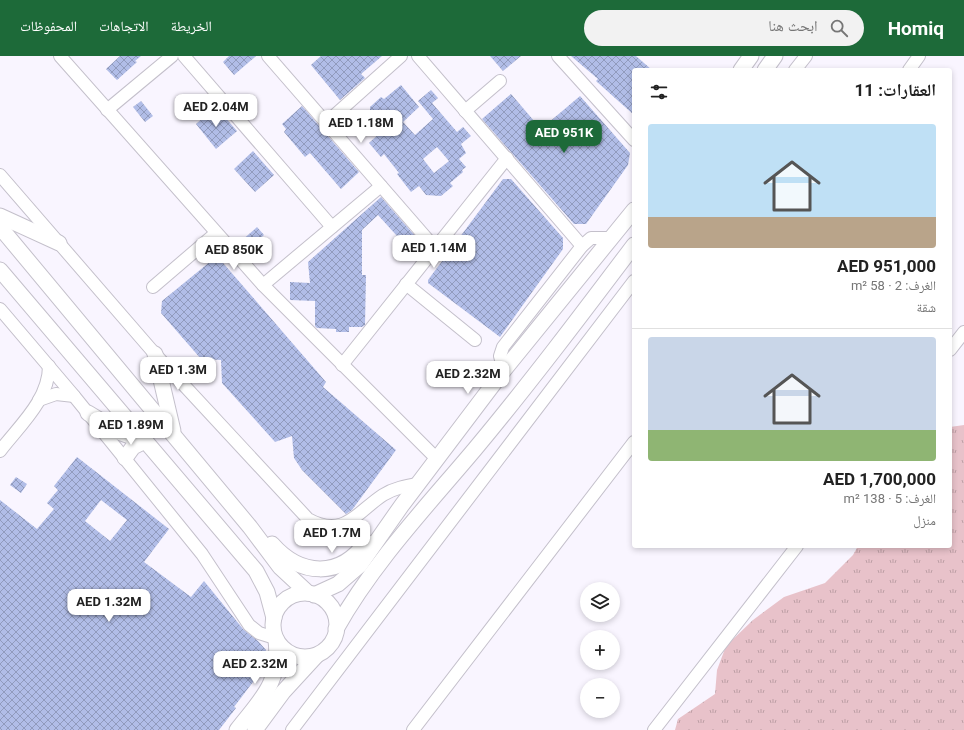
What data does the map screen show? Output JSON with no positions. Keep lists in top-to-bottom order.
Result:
{
  "page": {
    "header": "Homiq",
    "search": "ابحث هنا",
    "nav": ["الخريطة", "الاتجاهات", "المحفوظات"],
    "heading": "العقارات: 11",
    "price": [
      "AED 2.04M",
      "AED 1.18M",
      "AED 951K",
      "AED 1.14M",
      "AED 850K",
      "AED 1.3M",
      "AED 2.32M",
      "AED 1.89M",
      "AED 1.7M",
      "AED 1.32M",
      "AED 2.32M"
    ],
    "list": [
      {
        "name": "AED 951,000",
        "note": "الغرف: 2 · 58 m² · شقة"
      },
      {
        "name": "AED 1,700,000",
        "note": "الغرف: 5 · 138 m² · منزل"
      }
    ],
    "map_buttons": ["+", "−"]
  }
}
